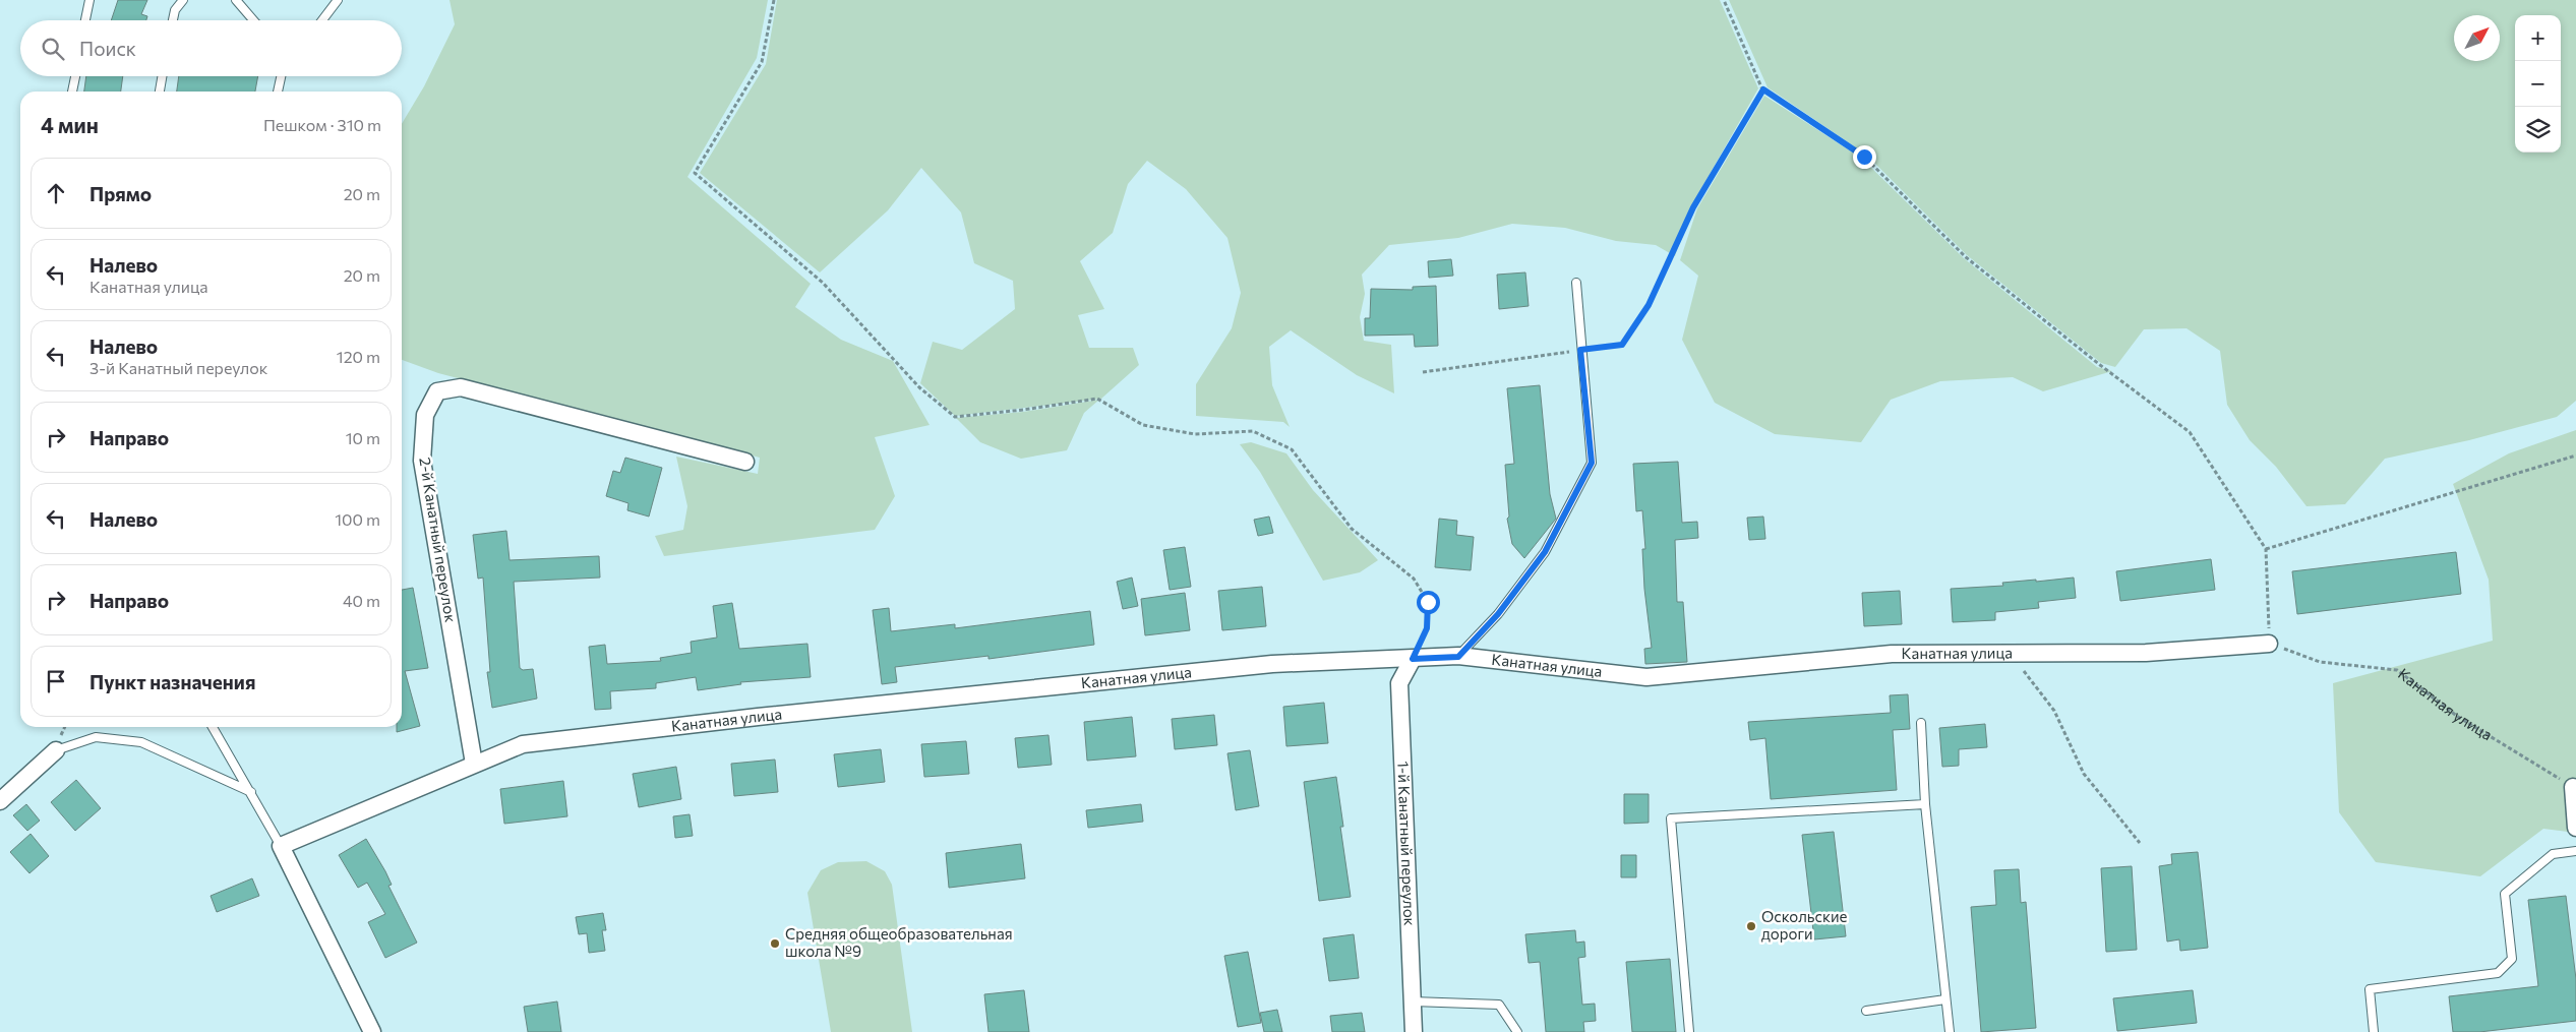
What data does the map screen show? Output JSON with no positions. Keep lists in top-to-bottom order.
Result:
{
  "streets": {
    "street": ["2-й Канатный переулок", "Канатная улица", "1-й Канатный переулок"]
  },
  "crossings": [
    ["2-й Канатный переулок", "Канатная улица"],
    ["Канатная улица", "1-й Канатный переулок"]
  ],
  "places": ["Оскольские дороги", "Средняя общеобразовательная школа №9"],
  "north": "top right",
  "page": {
    "map_buttons": ["+", "−"],
    "search": "Поиск",
    "heading": ["4 мин", "Пешком · 310 m"],
    "list": [
      ["Прямо", "20 m"],
      ["Налево", "Канатная улица", "20 m"],
      ["Налево", "3-й Канатный переулок", "120 m"],
      ["Направо", "10 m"],
      ["Налево", "100 m"],
      ["Направо", "40 m"],
      "Пункт назначения"
    ]
  }
}
